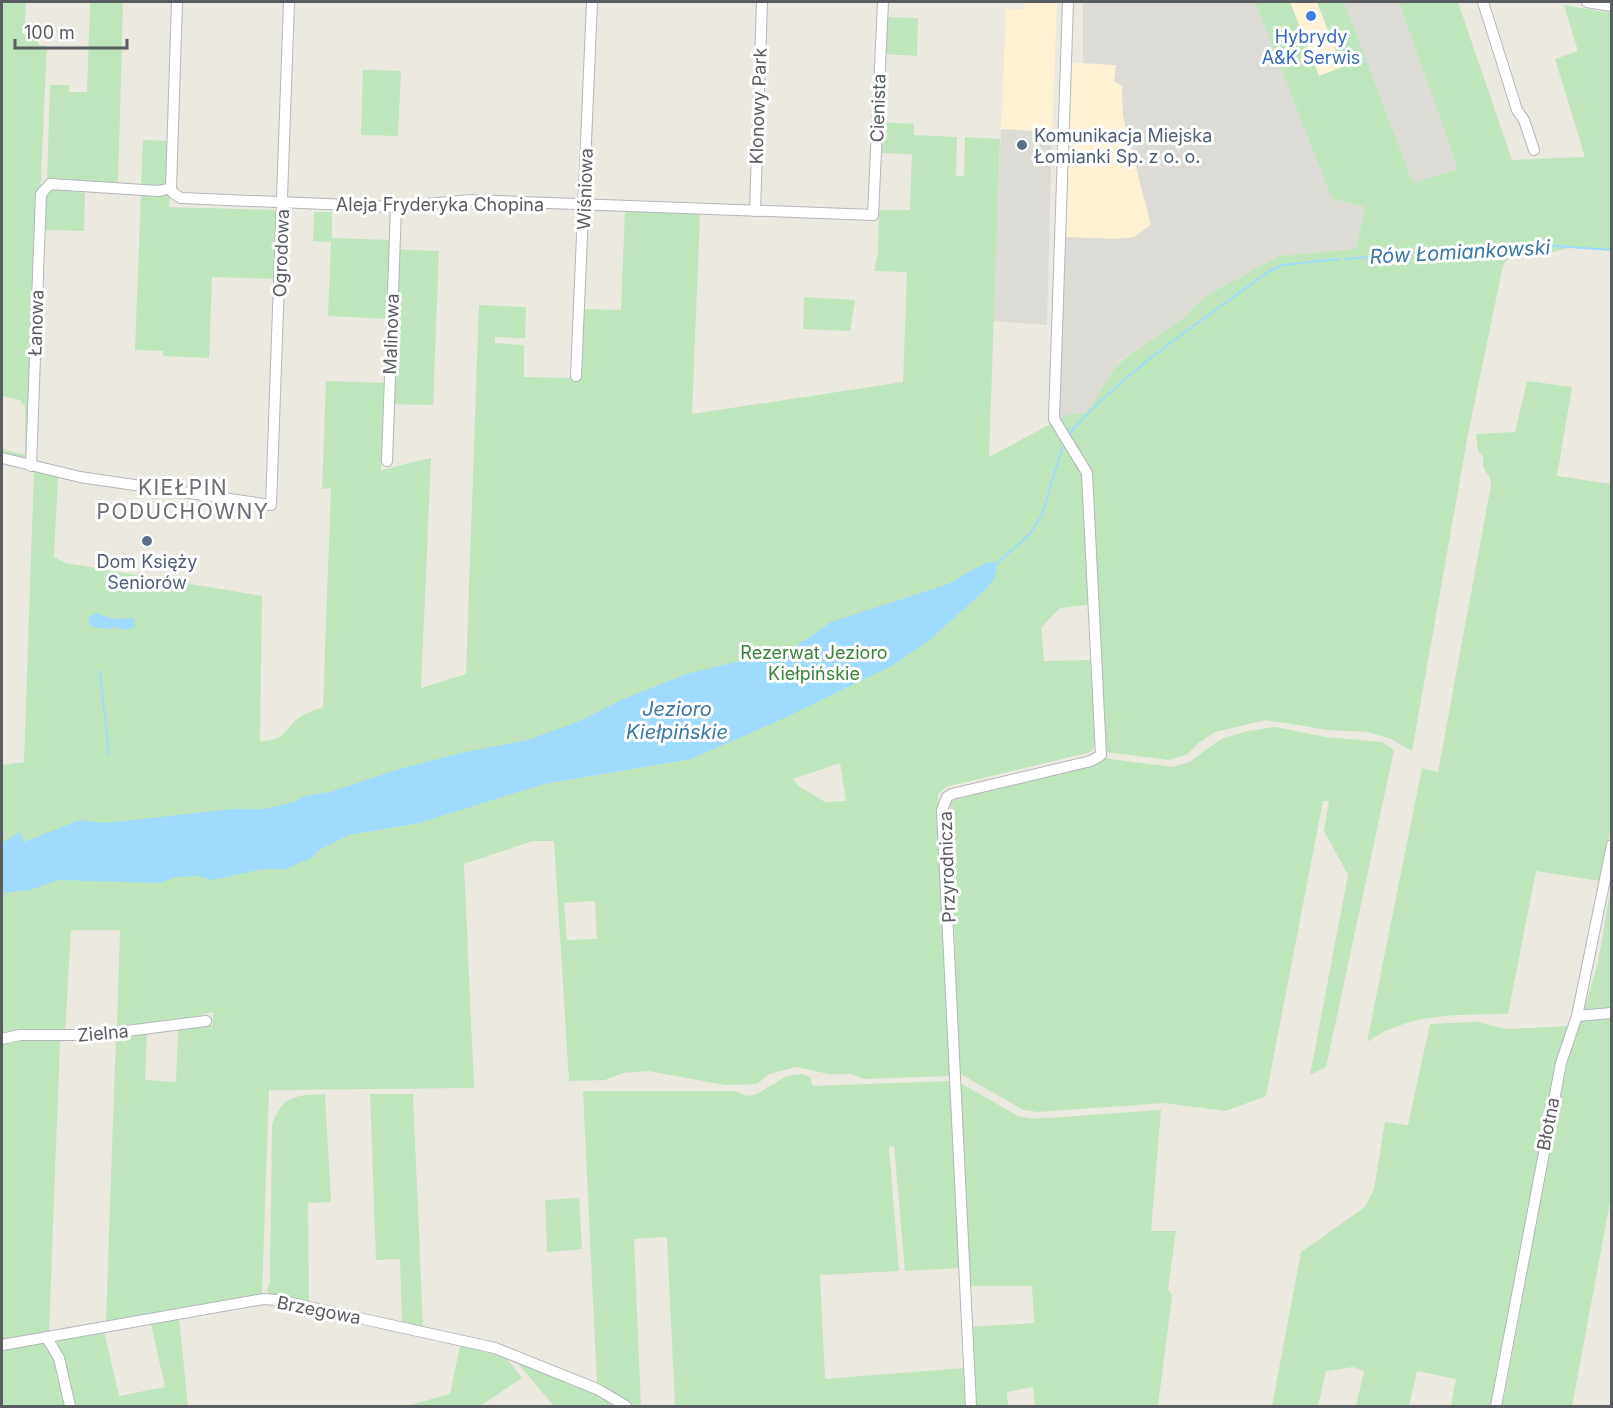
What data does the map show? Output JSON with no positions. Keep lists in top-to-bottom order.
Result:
{
  "streets": {
    "street": [
      "Klonowy Park",
      "Cienista",
      "Wiśniowa",
      "Aleja Fryderyka Chopina",
      "Ogrodowa",
      "Łanowa",
      "Malinowa",
      "Przyrodnicza",
      "Zielna",
      "Błotna",
      "Brzegowa"
    ]
  },
  "crossings": [
    ["Klonowy Park", "Aleja Fryderyka Chopina"],
    ["Cienista", "Aleja Fryderyka Chopina"],
    ["Wiśniowa", "Aleja Fryderyka Chopina"],
    ["Aleja Fryderyka Chopina", "Ogrodowa"],
    ["Aleja Fryderyka Chopina", "Łanowa"],
    ["Aleja Fryderyka Chopina", "Malinowa"],
    ["Ogrodowa", "Łanowa"]
  ],
  "districts": ["KIEŁPIN PODUCHOWNY"],
  "water": ["Rów Łomiankowski", "Jezioro Kiełpińskie"],
  "parks": ["Rezerwat Jezioro Kiełpińskie"],
  "places": ["Hybrydy A&K Serwis", "Komunikacja Miejska Łomianki Sp. z o. o.", "Dom Księży Seniorów"],
  "scale_bar": "100 m"
}
